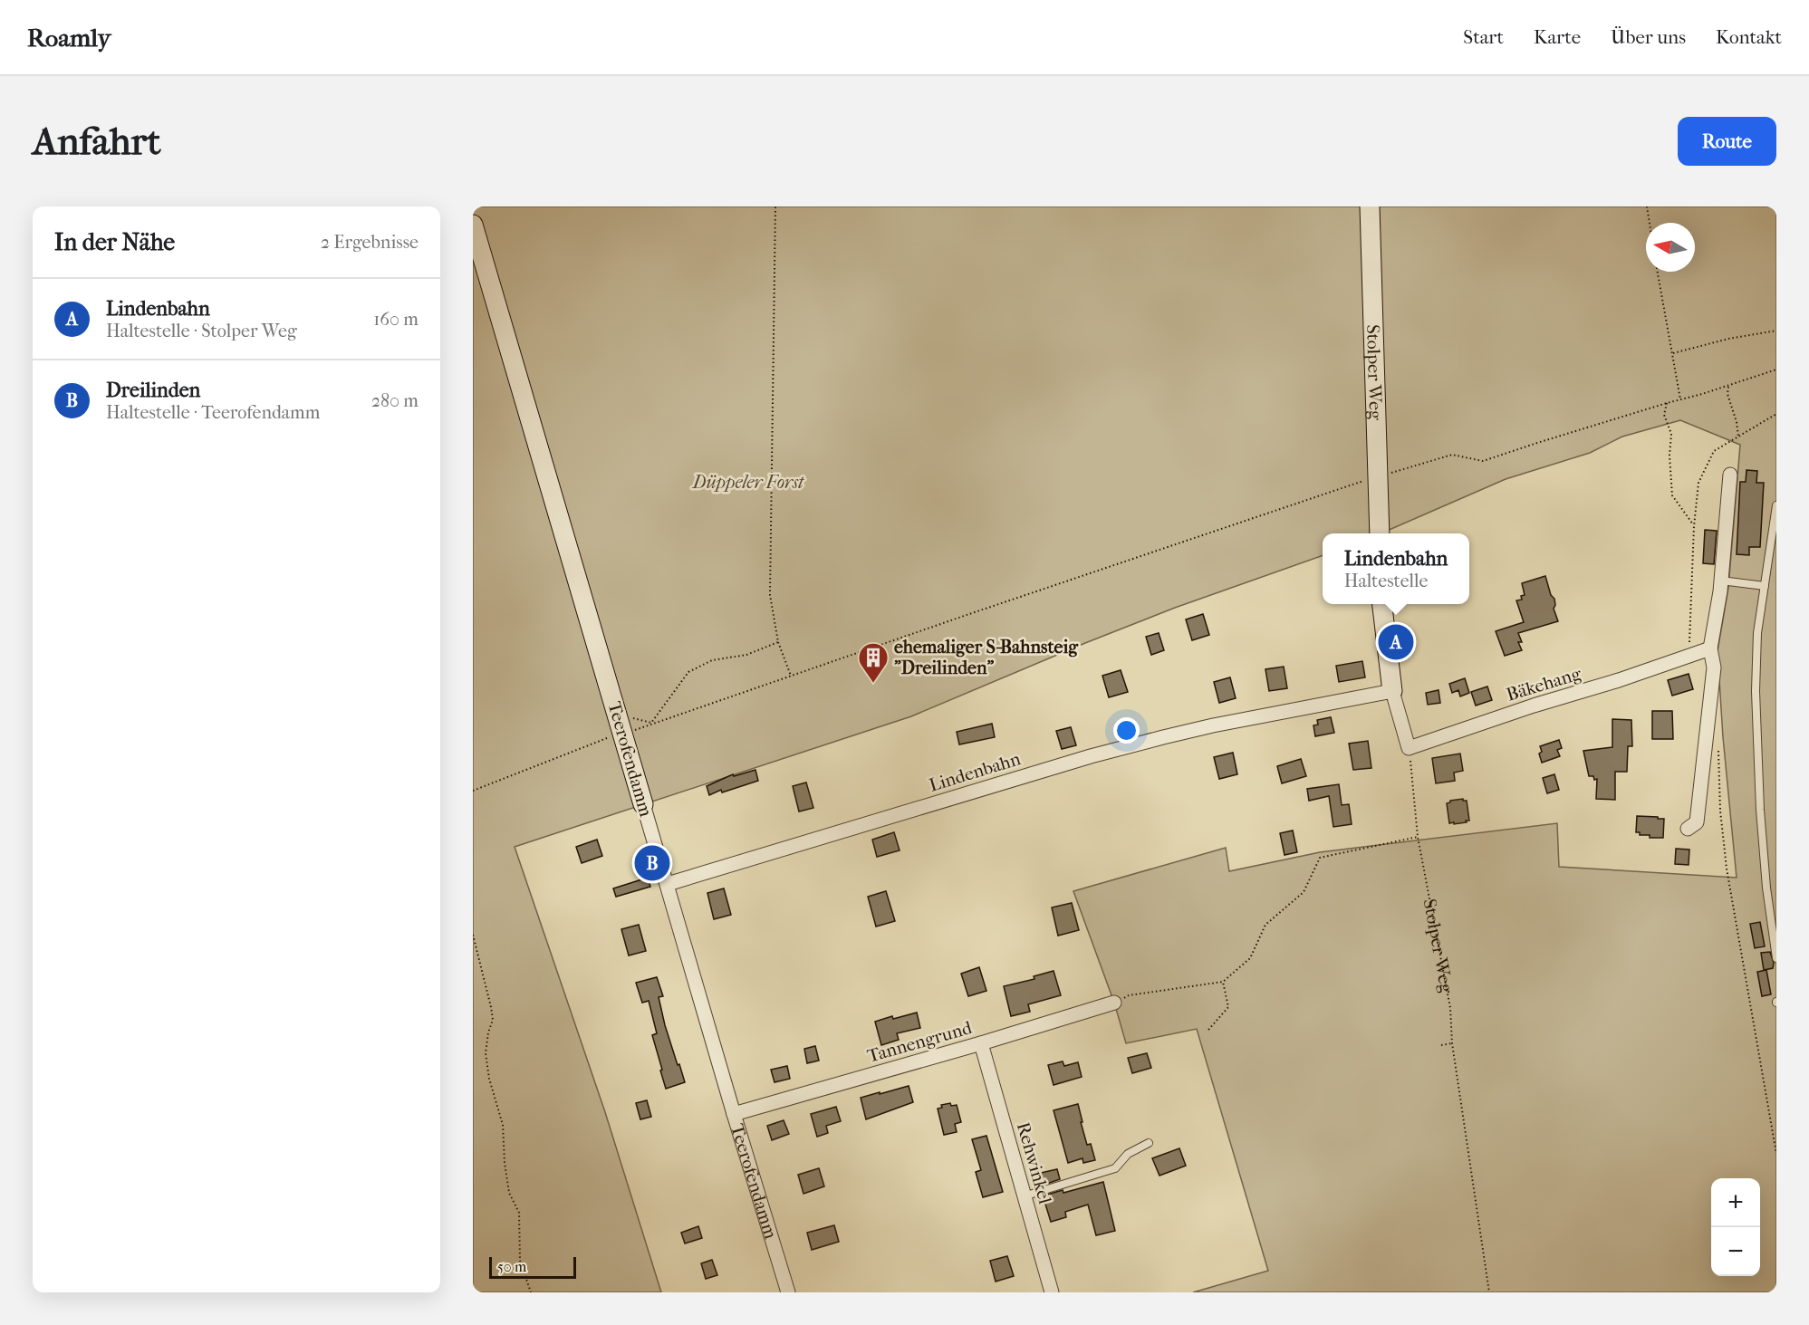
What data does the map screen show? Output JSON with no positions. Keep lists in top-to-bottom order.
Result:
{
  "streets": {
    "street": [
      "Stolper Weg",
      "Bäkehang",
      "Teerofendamm",
      "Lindenbahn",
      "Tannengrund",
      "Rehwinkel"
    ]
  },
  "crossings": [
    ["Stolper Weg", "Bäkehang"],
    ["Teerofendamm", "Lindenbahn"],
    ["Teerofendamm", "Tannengrund"],
    ["Tannengrund", "Rehwinkel"]
  ],
  "parks": ["Düppeler Forst"],
  "places": {
    "building": ["ehemaliger S-Bahnsteig \"Dreilinden\""]
  },
  "scale_bar": "50 m",
  "north": "left",
  "page": {
    "header": "Roamly",
    "nav": [
      "Start",
      "Karte",
      "Über uns",
      "Kontakt"
    ],
    "buttons": "Route",
    "title": "Anfahrt",
    "heading": ["In der Nähe", "2 Ergebnisse"],
    "list": [
      {
        "mark": "A",
        "name": "Lindenbahn",
        "note": "Haltestelle · Stolper Weg",
        "value": "160 m"
      },
      {
        "mark": "B",
        "name": "Dreilinden",
        "note": "Haltestelle · Teerofendamm",
        "value": "280 m"
      }
    ],
    "popup": ["Lindenbahn", "Haltestelle"],
    "pins": ["A", "B"],
    "map_buttons": ["+", "−"],
    "scale": "50 m"
  }
}
